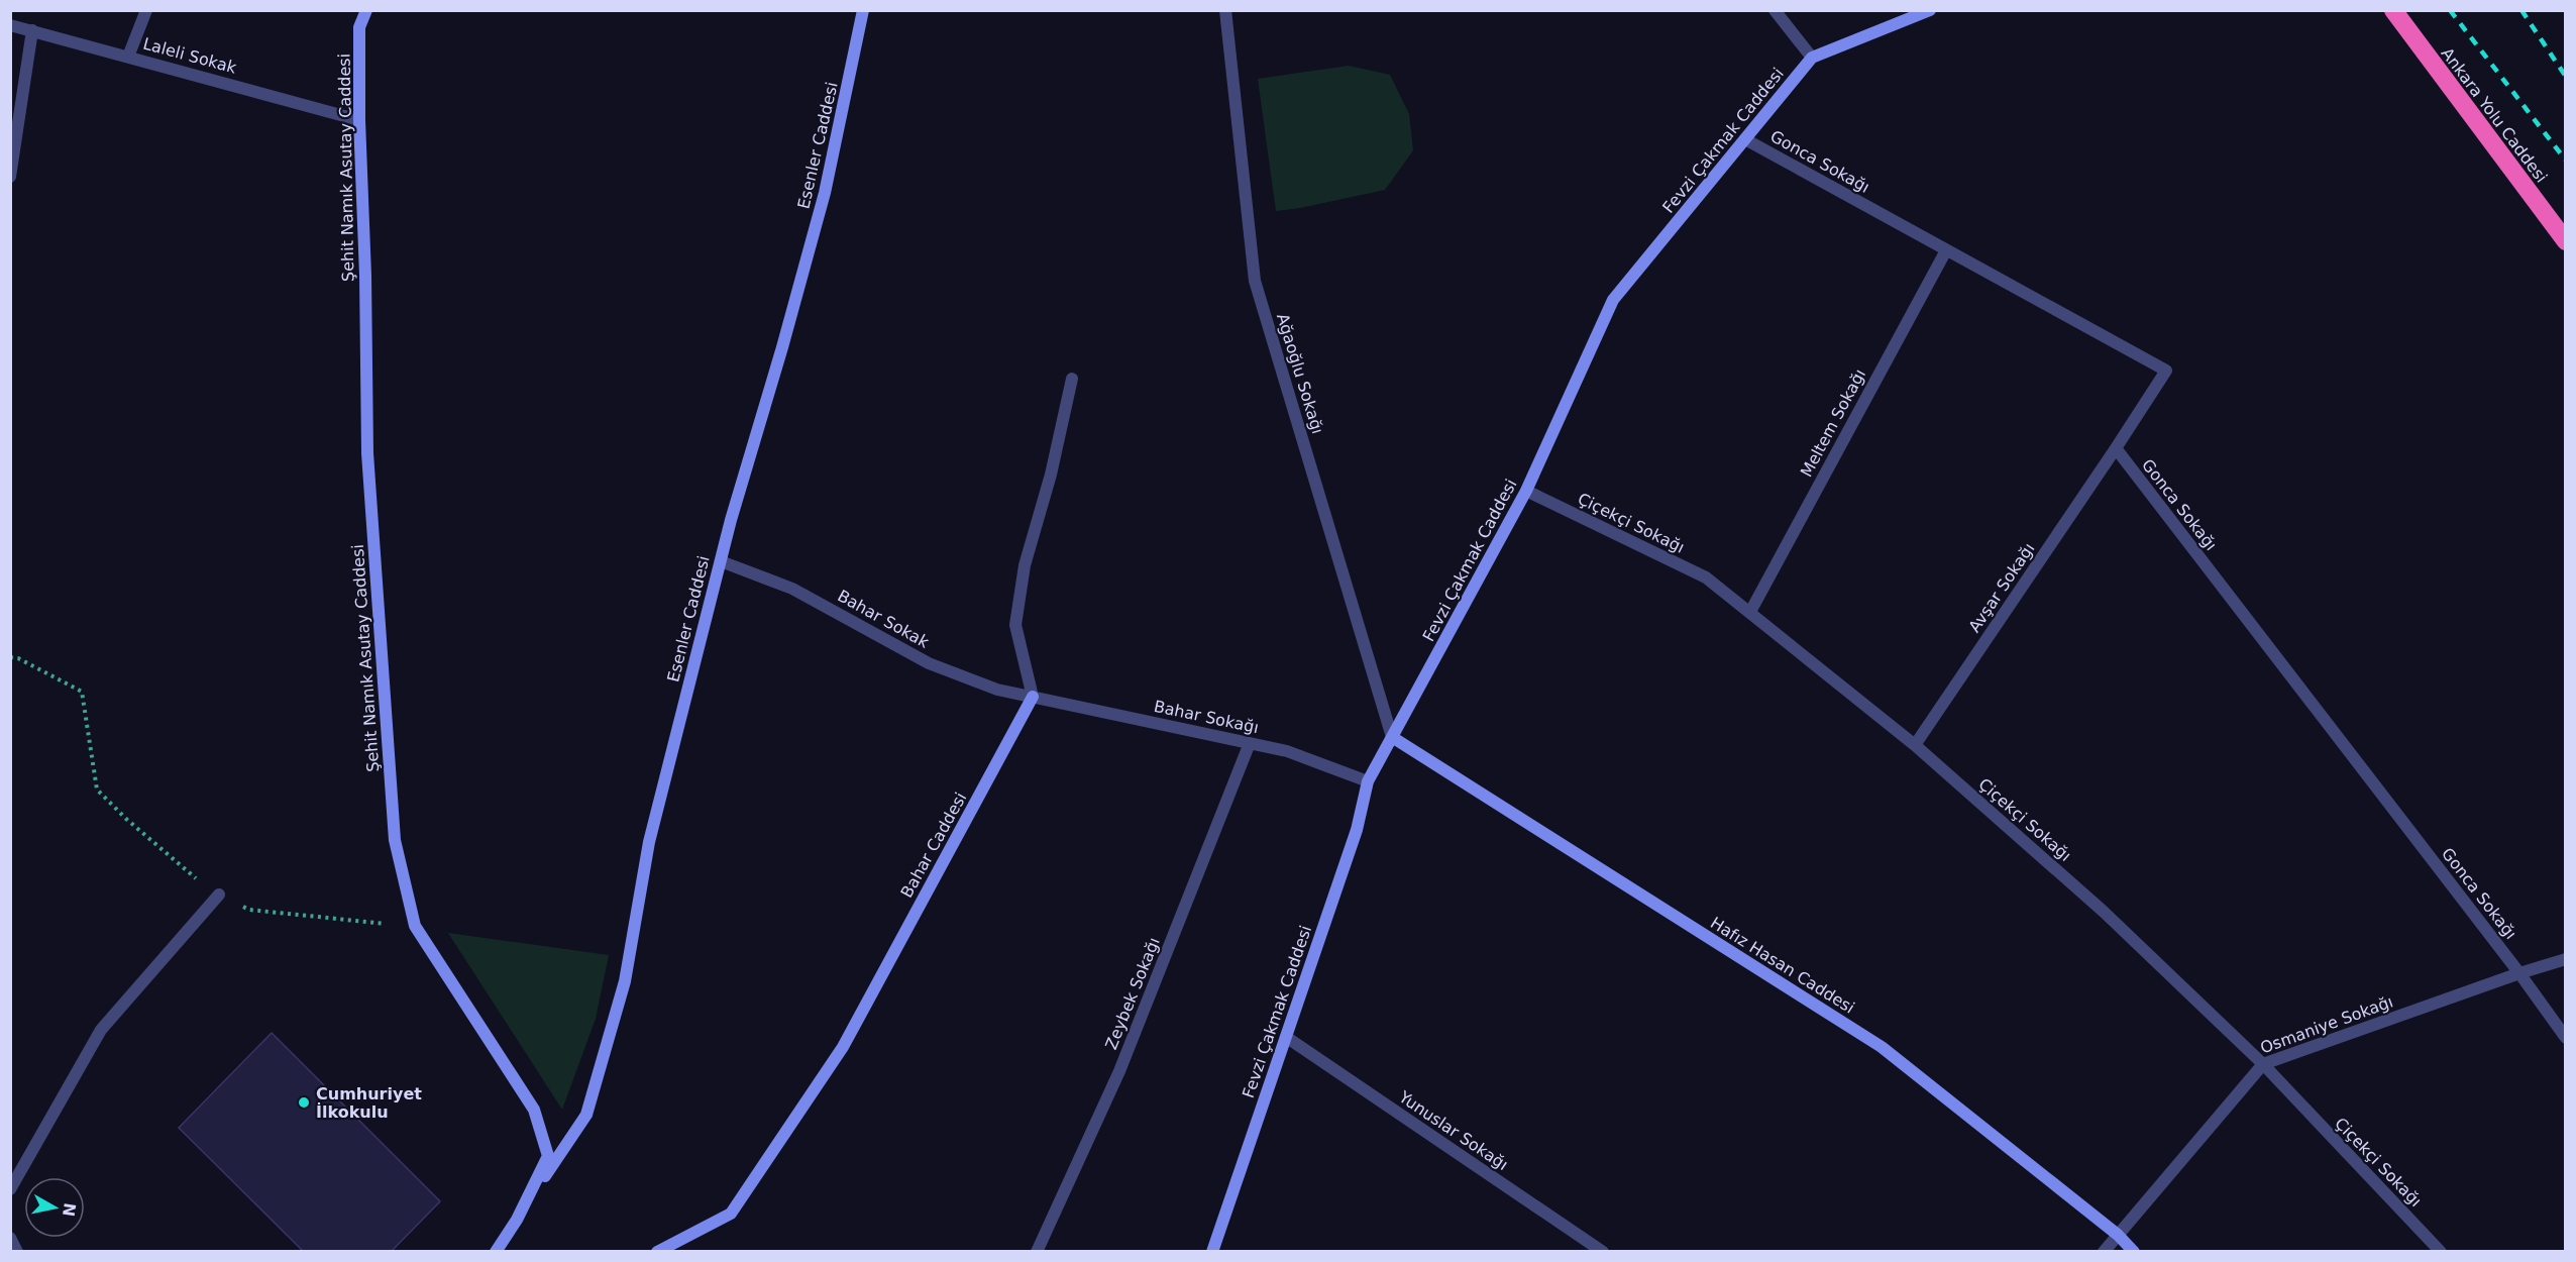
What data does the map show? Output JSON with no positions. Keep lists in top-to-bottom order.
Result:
{
  "streets": {
    "highway": ["Ankara Yolu Caddesi"],
    "street": [
      "Laleli Sokak",
      "Fevzi Çakmak Caddesi",
      "Esenler Caddesi",
      "Gonca Sokağı",
      "Şehit Namık Asutay Caddesi",
      "Ağaoğlu Sokağı",
      "Meltem Sokağı",
      "Çiçekçi Sokağı",
      "Avşar Sokağı",
      "Bahar Sokak",
      "Bahar Sokağı",
      "Bahar Caddesi",
      "Hafız Hasan Caddesi",
      "Zeybek Sokağı",
      "Osmaniye Sokağı",
      "Yunuslar Sokağı"
    ]
  },
  "crossings": [
    ["Laleli Sokak", "Şehit Namık Asutay Caddesi"],
    ["Fevzi Çakmak Caddesi", "Gonca Sokağı"],
    ["Fevzi Çakmak Caddesi", "Ağaoğlu Sokağı"],
    ["Fevzi Çakmak Caddesi", "Çiçekçi Sokağı"],
    ["Fevzi Çakmak Caddesi", "Bahar Sokağı"],
    ["Fevzi Çakmak Caddesi", "Hafız Hasan Caddesi"],
    ["Fevzi Çakmak Caddesi", "Yunuslar Sokağı"],
    ["Esenler Caddesi", "Şehit Namık Asutay Caddesi"],
    ["Esenler Caddesi", "Bahar Sokak"],
    ["Gonca Sokağı", "Meltem Sokağı"],
    ["Gonca Sokağı", "Avşar Sokağı"],
    ["Gonca Sokağı", "Osmaniye Sokağı"],
    ["Ağaoğlu Sokağı", "Hafız Hasan Caddesi"],
    ["Meltem Sokağı", "Çiçekçi Sokağı"],
    ["Çiçekçi Sokağı", "Avşar Sokağı"],
    ["Çiçekçi Sokağı", "Osmaniye Sokağı"],
    ["Bahar Sokak", "Bahar Sokağı"],
    ["Bahar Sokak", "Bahar Caddesi"],
    ["Bahar Sokağı", "Bahar Caddesi"],
    ["Bahar Sokağı", "Zeybek Sokağı"],
    ["Hafız Hasan Caddesi", "Osmaniye Sokağı"]
  ],
  "places": ["Cumhuriyet İlkokulu"],
  "north": "right"
}
